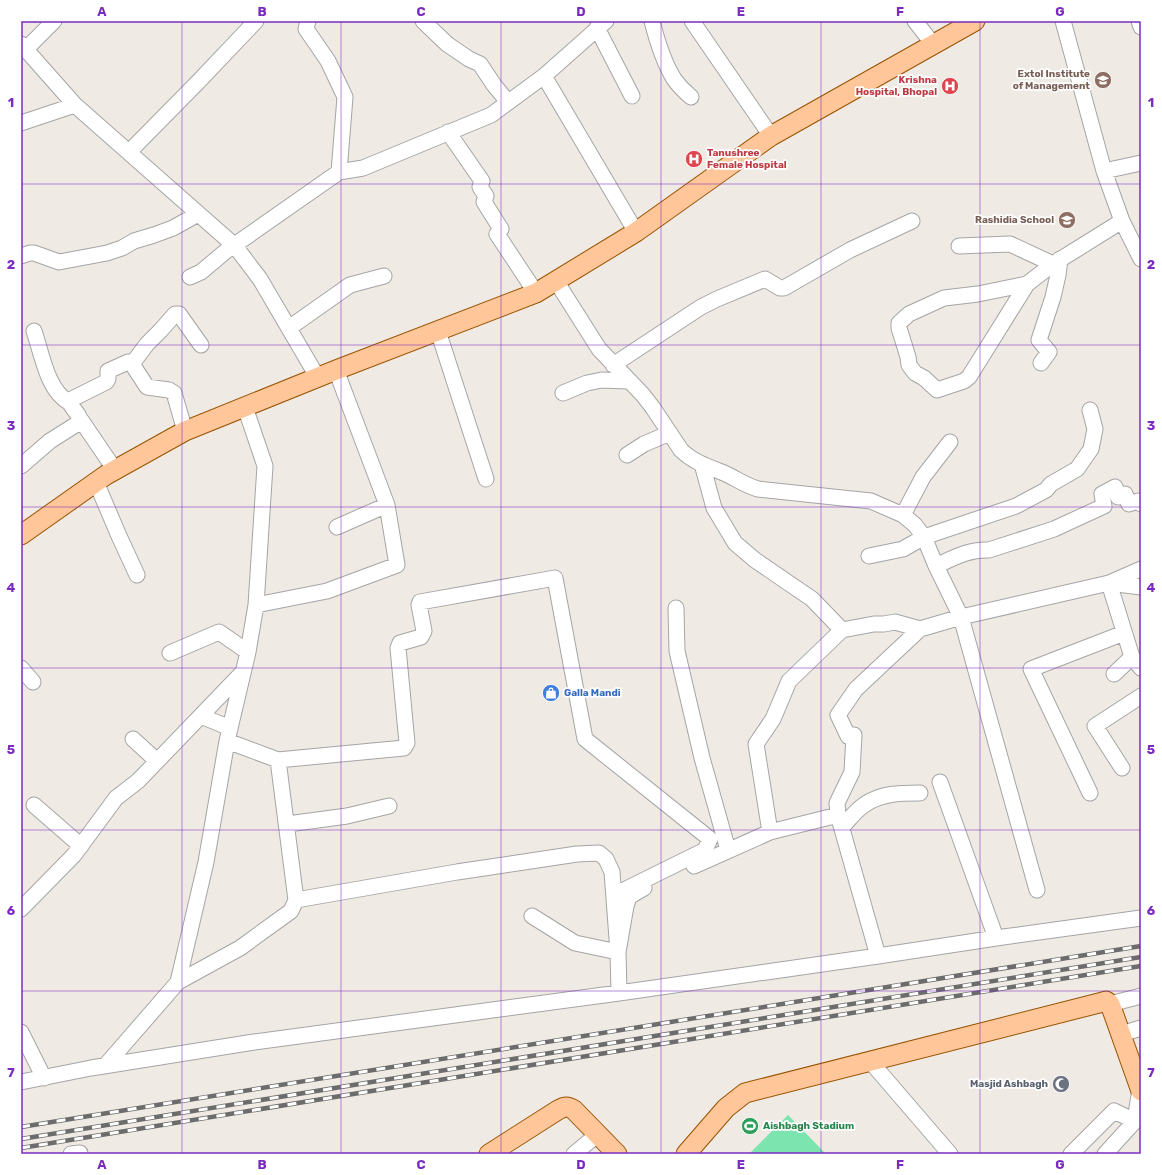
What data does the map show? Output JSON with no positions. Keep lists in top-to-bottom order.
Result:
{
  "places": {
    "school or university": ["Extol Institute of Management", "Rashidia School"],
    "hospital": ["Krishna Hospital, Bhopal", "Tanushree Female Hospital"],
    "shop": ["Galla Mandi"],
    "mosque": ["Masjid Ashbagh"],
    "sports": ["Aishbagh Stadium"]
  },
  "grid": {
    "columns": [
      "A",
      "B",
      "C",
      "D",
      "E",
      "F",
      "G"
    ],
    "rows": [
      "1",
      "2",
      "3",
      "4",
      "5",
      "6",
      "7"
    ]
  }
}
